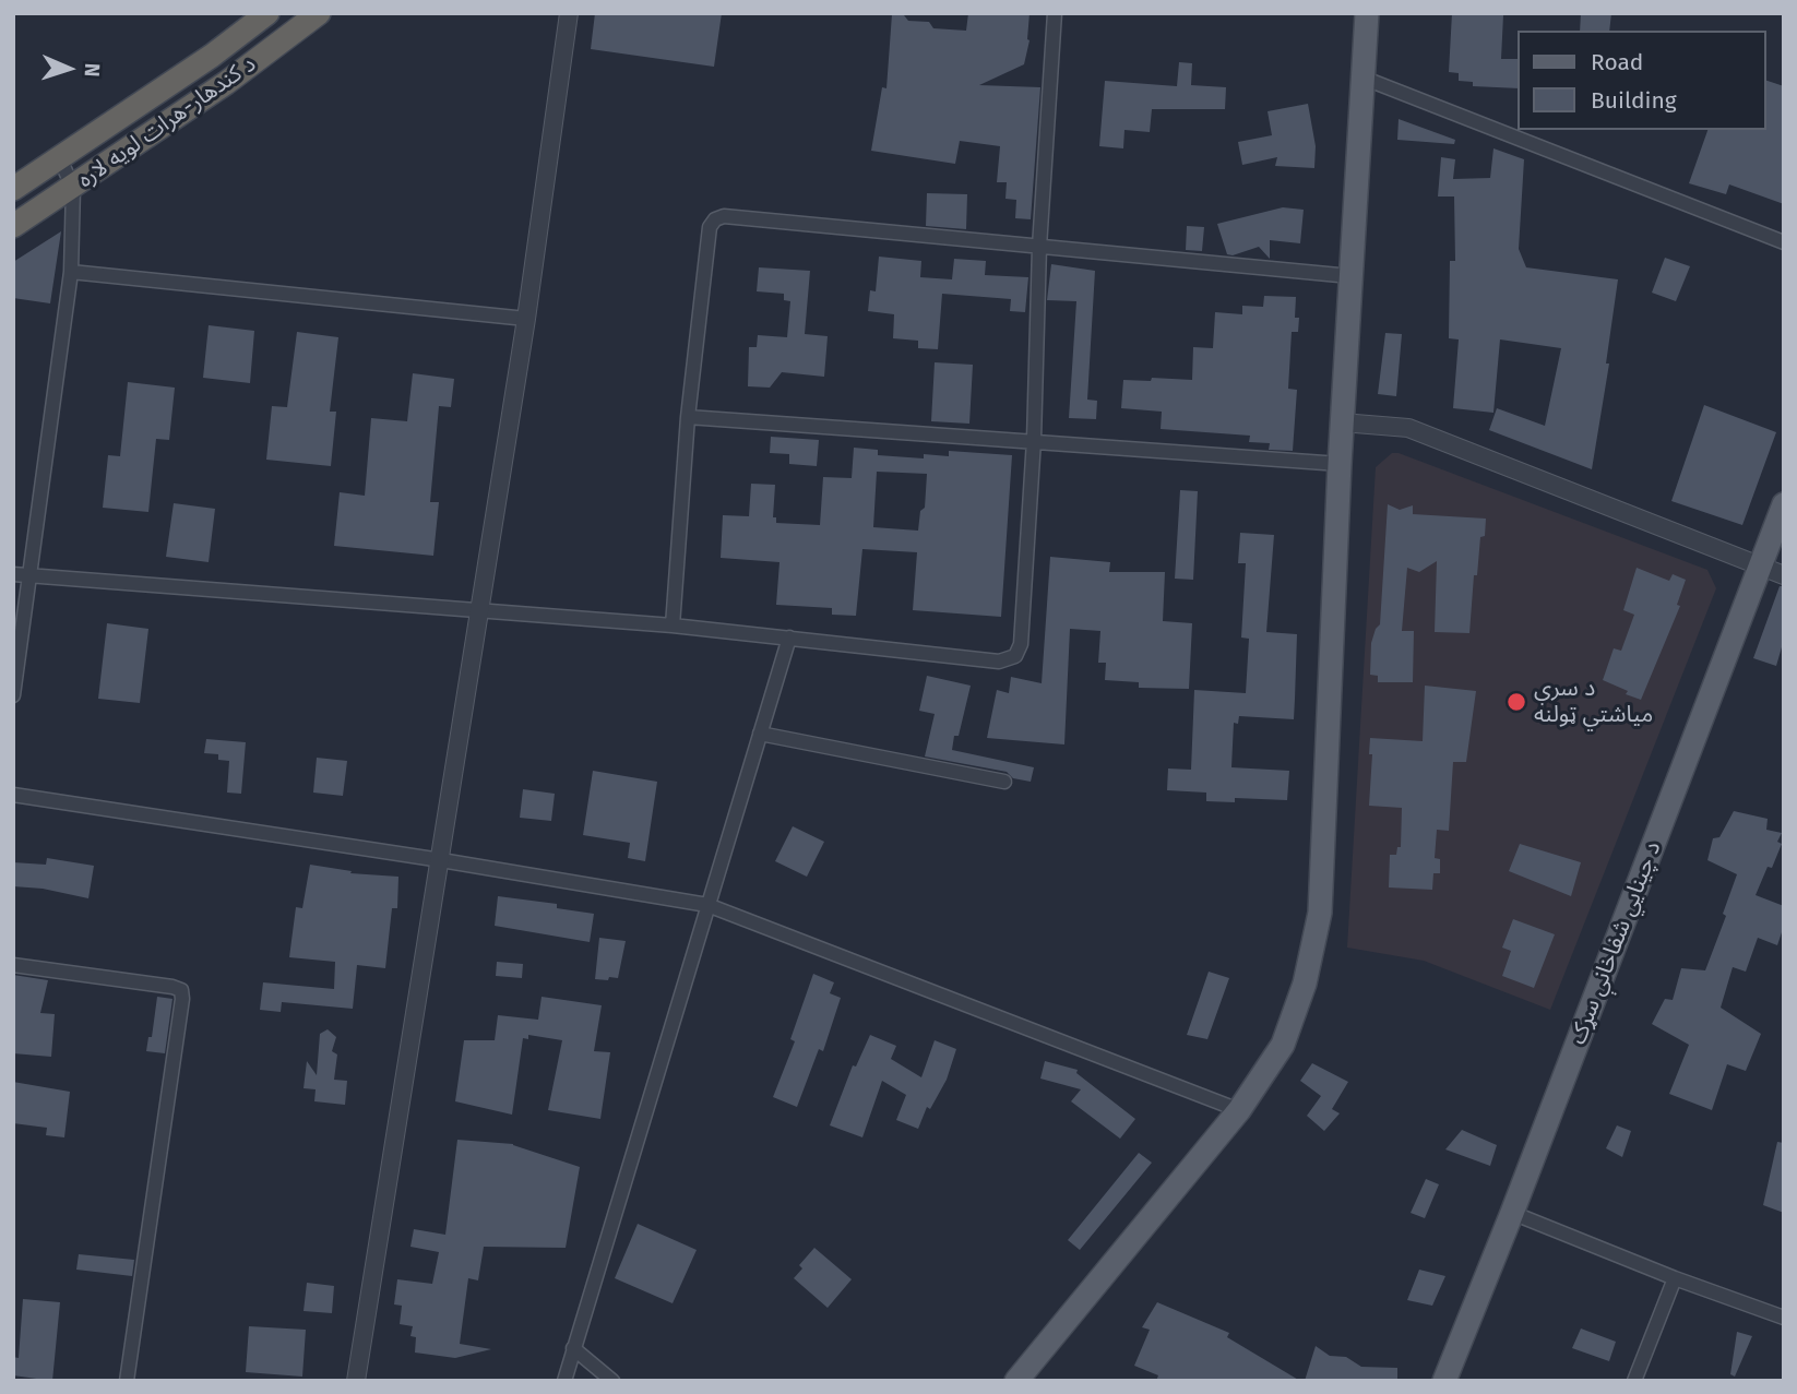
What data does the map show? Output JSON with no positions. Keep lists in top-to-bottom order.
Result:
{
  "streets": {
    "highway": ["د کندهار-هرات لويه لاره"],
    "main road": ["د چينايي شفاخانې سړک"]
  },
  "places": ["د سرې مياشتي ټولنه"],
  "legend": ["Road", "Building"],
  "north": "right"
}
